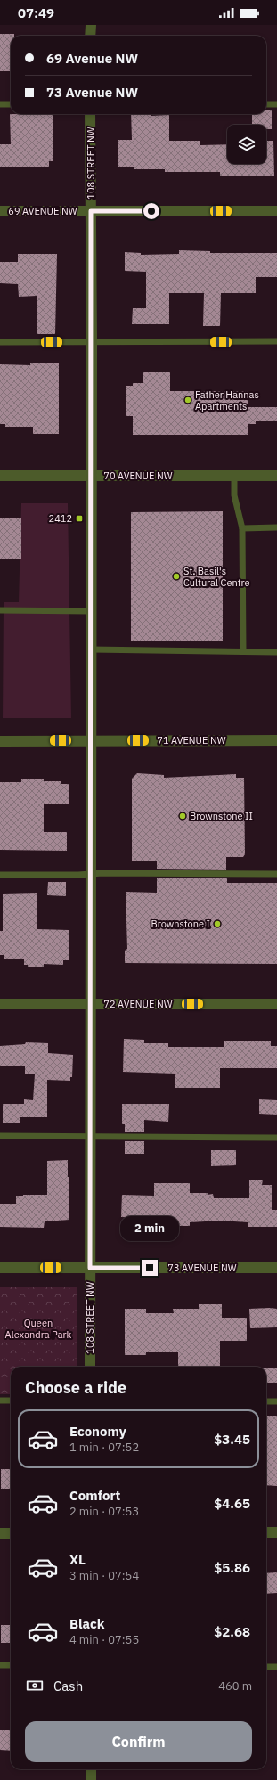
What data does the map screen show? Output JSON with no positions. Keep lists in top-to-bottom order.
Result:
{
  "streets": {
    "street": [
      "108 STREET NW",
      "69 AVENUE NW",
      "70 AVENUE NW",
      "71 AVENUE NW",
      "72 AVENUE NW",
      "73 AVENUE NW"
    ]
  },
  "crossings": [
    ["108 STREET NW", "69 AVENUE NW"],
    ["108 STREET NW", "70 AVENUE NW"],
    ["108 STREET NW", "71 AVENUE NW"],
    ["108 STREET NW", "72 AVENUE NW"],
    ["108 STREET NW", "73 AVENUE NW"]
  ],
  "parks": ["Queen Alexandra Park"],
  "places": {
    "other": [
      "Father Hannas Apartments",
      "St. Basil's Cultural Centre",
      "Brownstone II",
      "Brownstone I"
    ],
    "transit": ["2412"]
  },
  "page": {
    "status": "07:49",
    "banner": ["69 Avenue NW", "73 Avenue NW"],
    "bubble": "2 min",
    "heading": "Choose a ride",
    "list": [
      {
        "name": "Economy",
        "note": "1 min · 07:52",
        "value": "$3.45"
      },
      {
        "name": "Comfort",
        "note": "2 min · 07:53",
        "value": "$4.65"
      },
      {
        "name": "XL",
        "note": "3 min · 07:54",
        "value": "$5.86"
      },
      {
        "name": "Black",
        "note": "4 min · 07:55",
        "value": "$2.68"
      }
    ],
    "pay": ["Cash", "460 m"],
    "buttons": "Confirm"
  }
}
